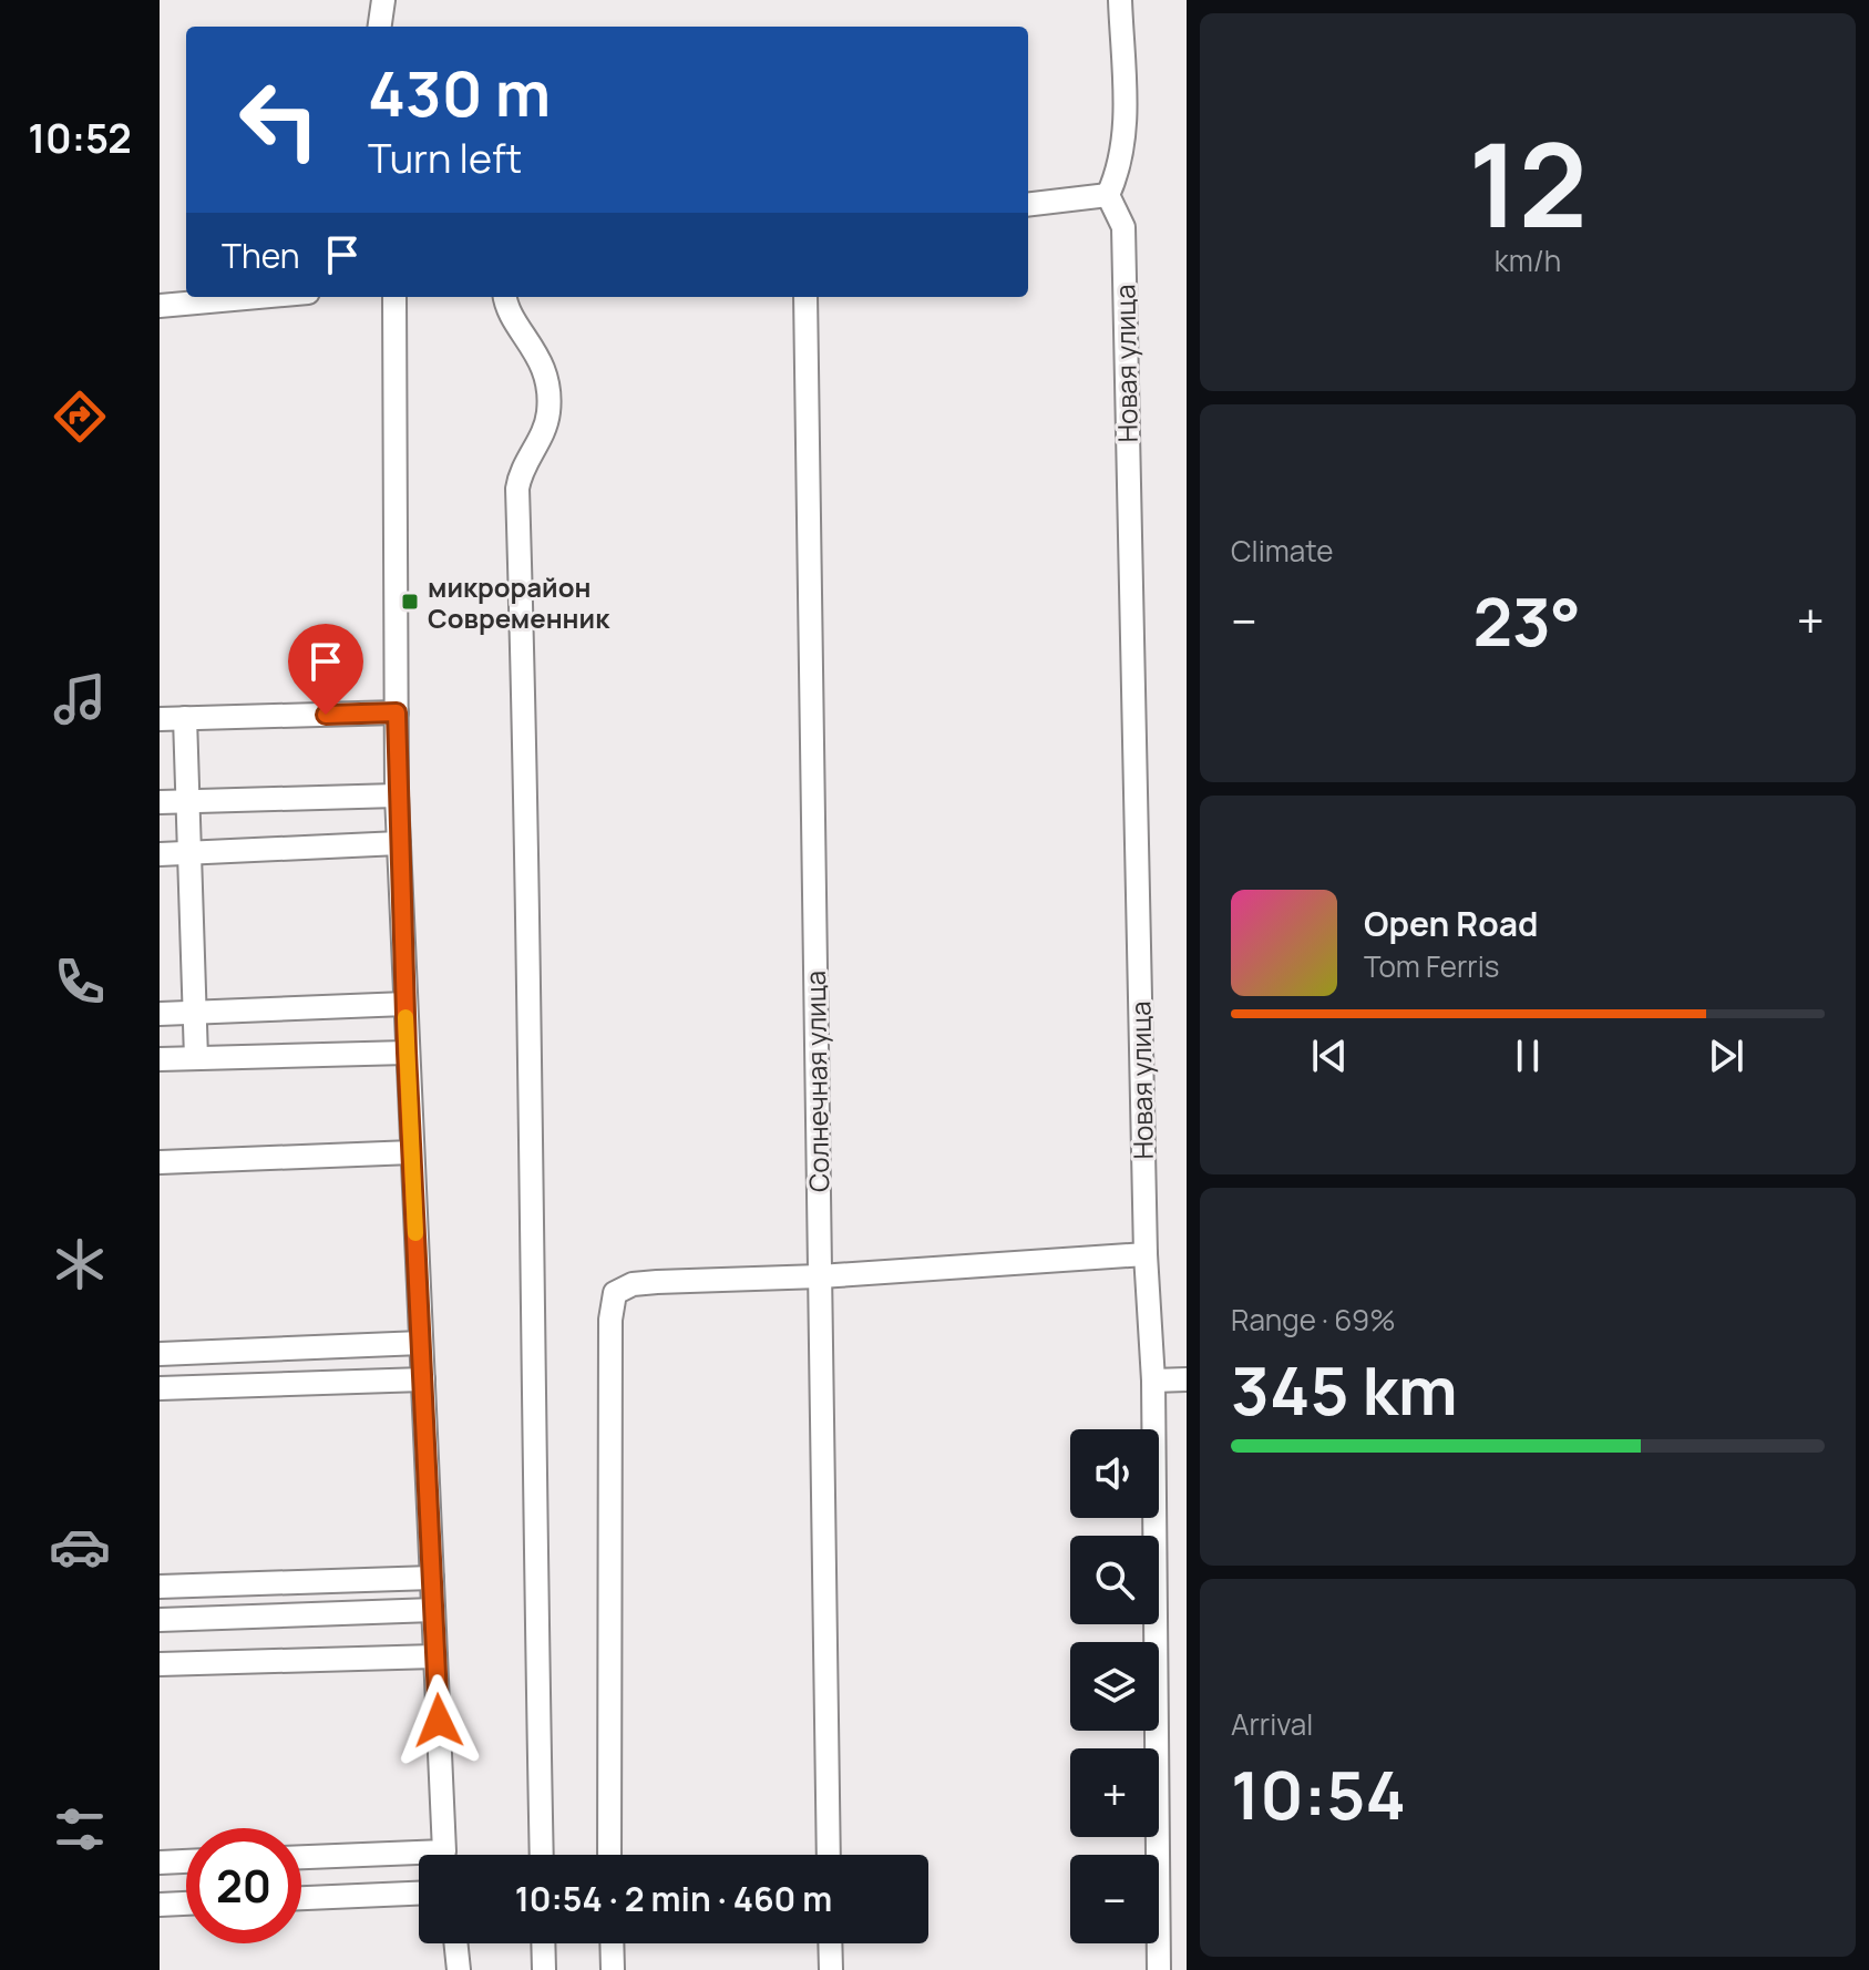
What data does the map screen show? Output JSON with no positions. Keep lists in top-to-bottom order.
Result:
{
  "streets": {
    "street": ["Новая улица", "Солнечная улица"]
  },
  "places": {
    "transit": ["микрорайон Современник"]
  },
  "page": {
    "tabs": "10:52",
    "tile": [
      ["12", "km/h"],
      "Climate",
      ["Range · 69%", "345 km"],
      ["Arrival", "10:54"]
    ],
    "turn": ["430 m", "Turn left"],
    "then": "Then",
    "heat": ["−", "23°", "+"],
    "song": ["Open Road", "Tom Ferris"],
    "map_buttons": ["+", "−"],
    "limit": "20",
    "trip": "10:54 · 2 min · 460 m"
  }
}
